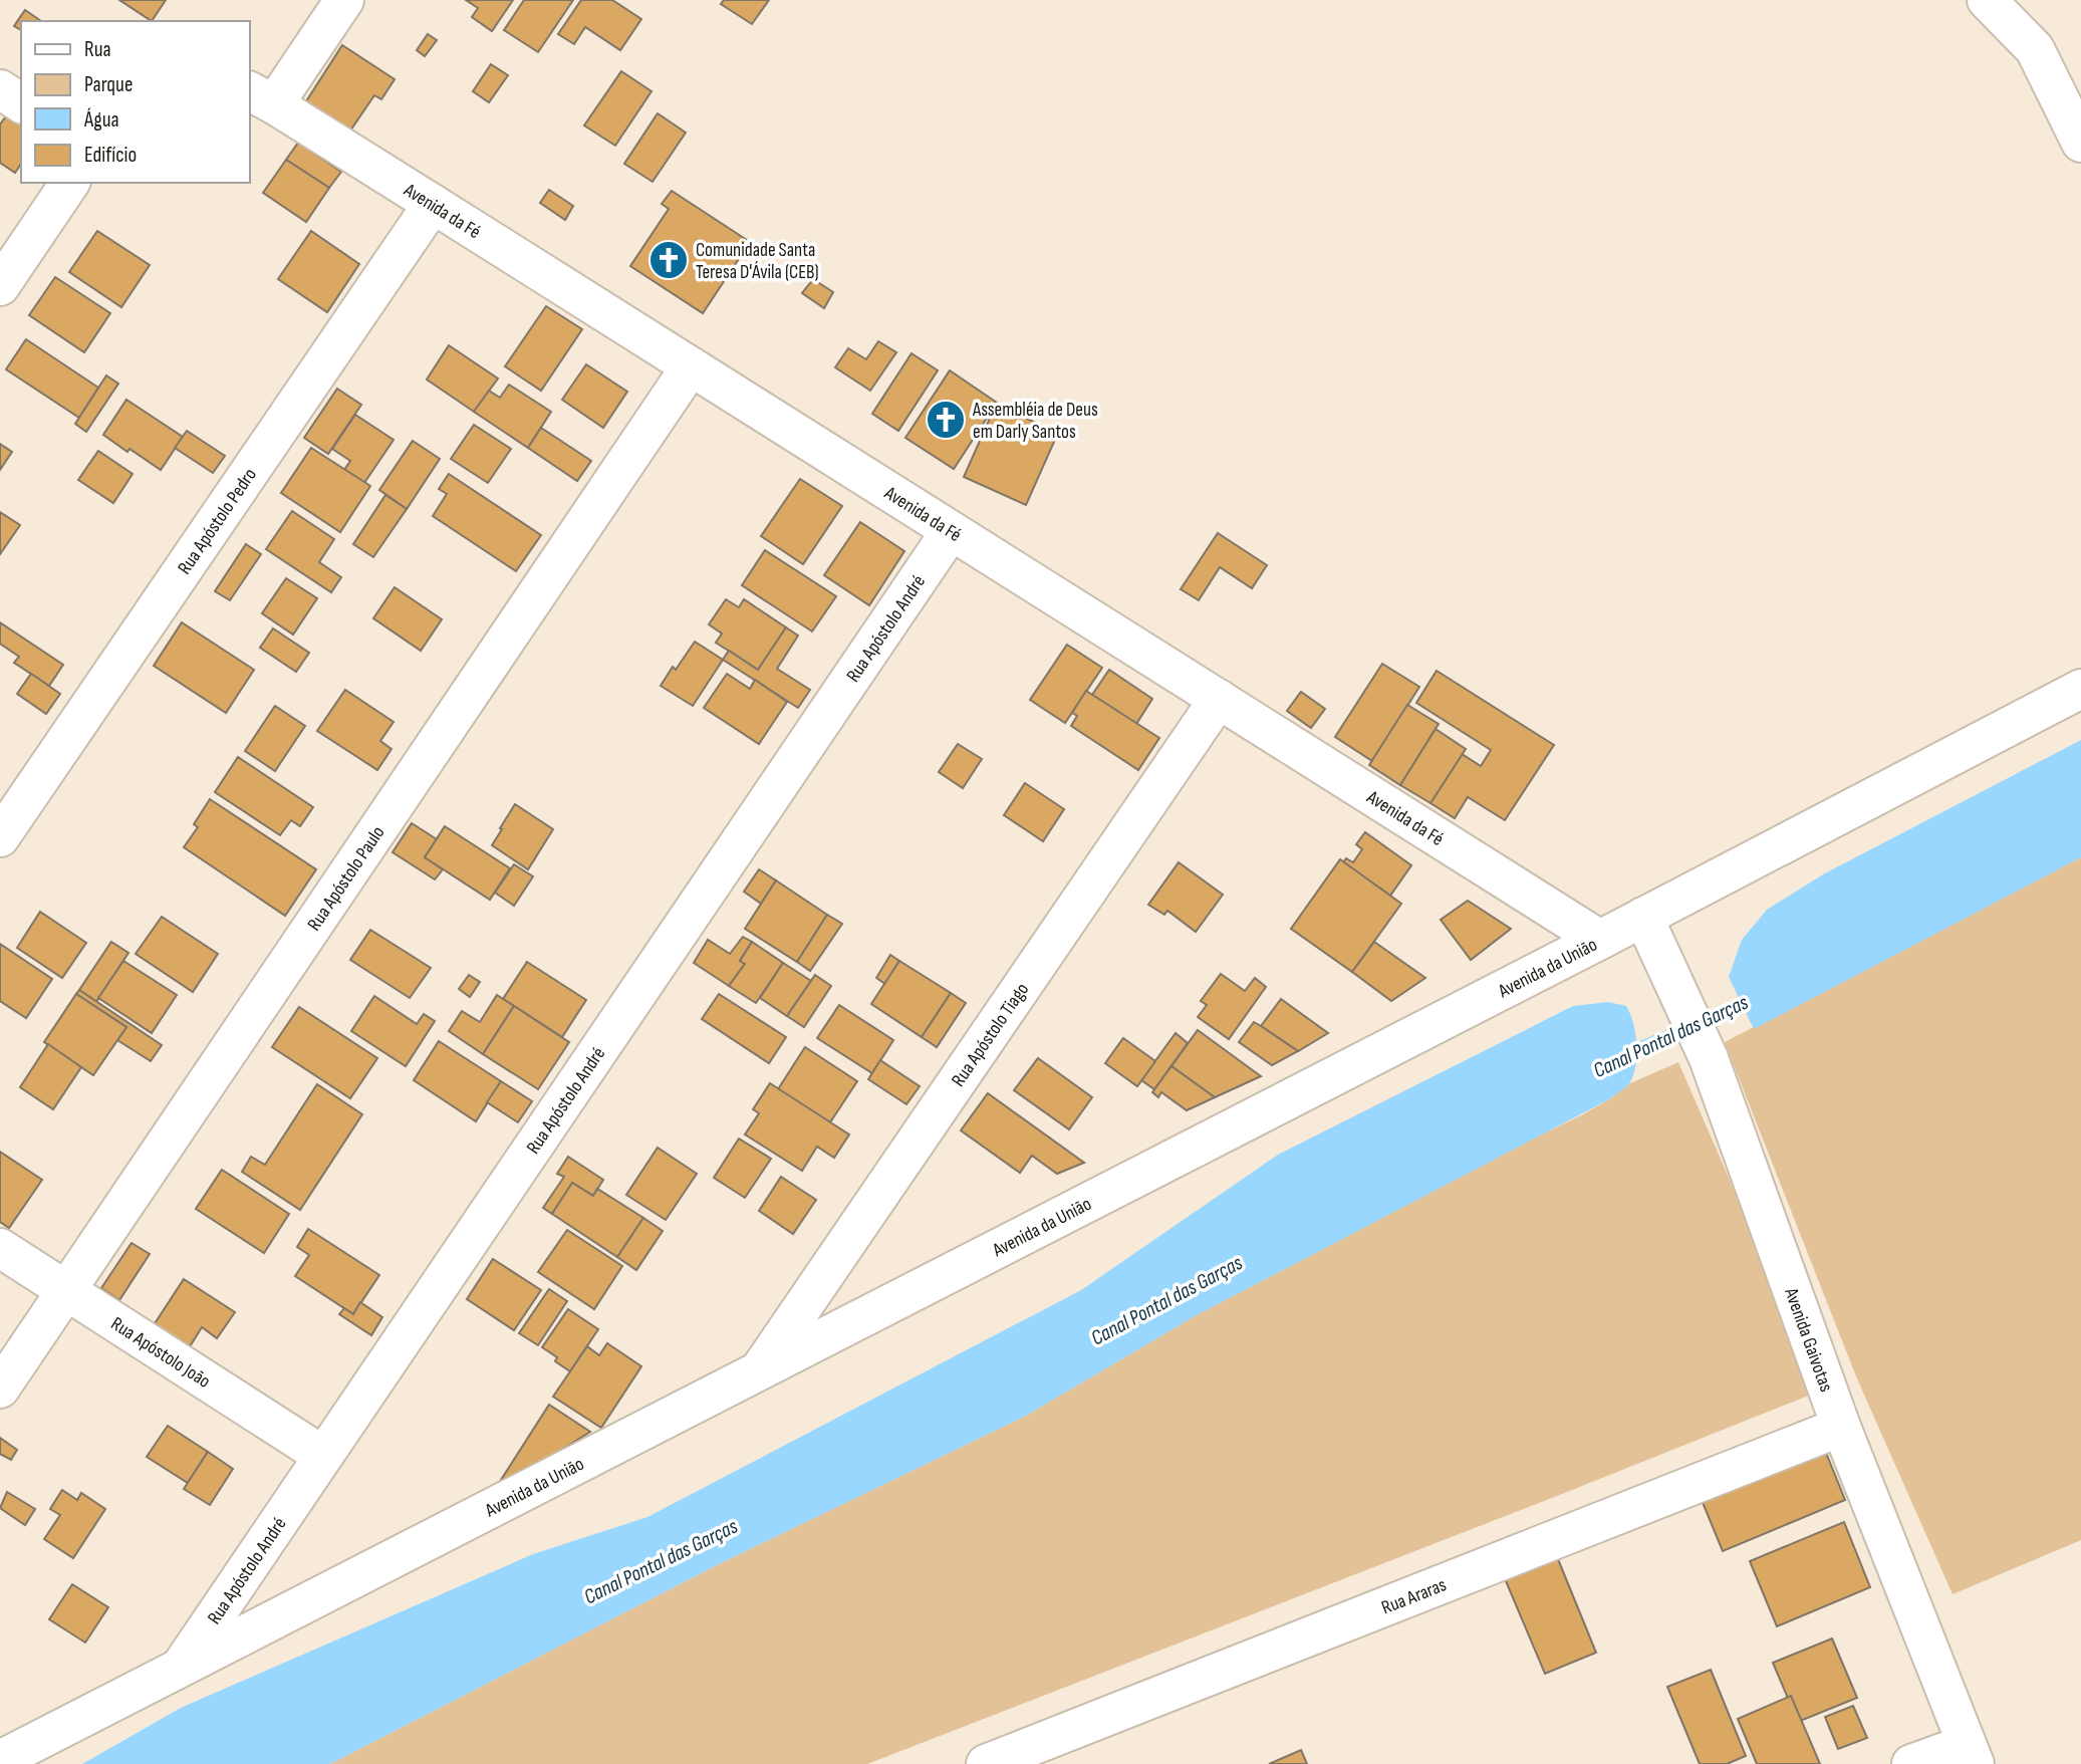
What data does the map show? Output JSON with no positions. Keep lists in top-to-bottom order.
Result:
{
  "streets": {
    "street": [
      "Avenida da Fé",
      "Rua Apóstolo Pedro",
      "Rua Apóstolo André",
      "Rua Apóstolo Paulo",
      "Avenida da União",
      "Rua Apóstolo Tiago",
      "Avenida Gaivotas",
      "Rua Apóstolo João",
      "Rua Araras"
    ]
  },
  "crossings": [
    ["Avenida da Fé", "Rua Apóstolo Pedro"],
    ["Avenida da Fé", "Rua Apóstolo André"],
    ["Avenida da Fé", "Rua Apóstolo Paulo"],
    ["Avenida da Fé", "Avenida da União"],
    ["Avenida da Fé", "Rua Apóstolo Tiago"],
    ["Rua Apóstolo André", "Avenida da União"],
    ["Rua Apóstolo André", "Rua Apóstolo João"],
    ["Rua Apóstolo Paulo", "Rua Apóstolo João"],
    ["Avenida da União", "Rua Apóstolo Tiago"],
    ["Avenida da União", "Avenida Gaivotas"],
    ["Avenida Gaivotas", "Rua Araras"]
  ],
  "water": ["Canal Pontal das Garças"],
  "places": {
    "church": ["Comunidade Santa Teresa D'Ávila (CEB)", "Assembléia de Deus em Darly Santos"]
  },
  "legend": [
    "Rua",
    "Parque",
    "Água",
    "Edifício"
  ]
}
